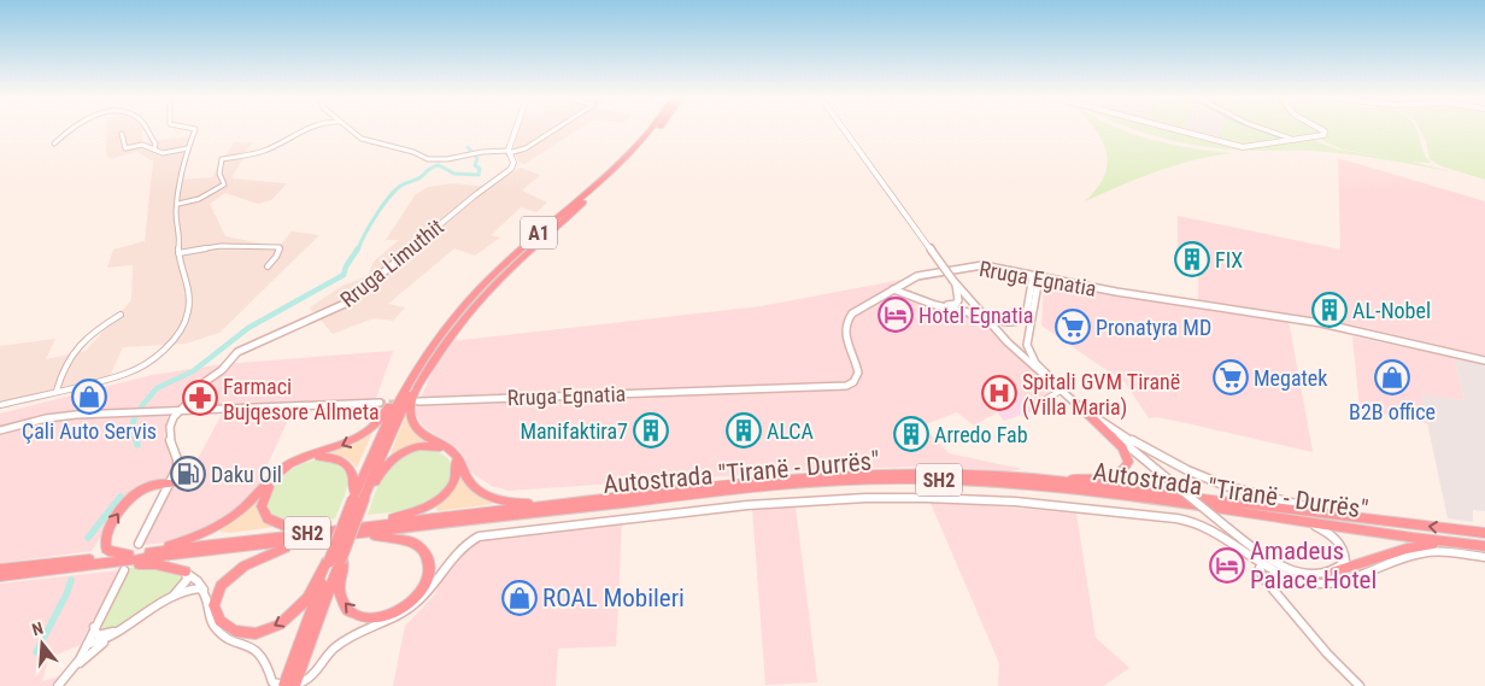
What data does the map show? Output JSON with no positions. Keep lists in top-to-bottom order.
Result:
{
  "streets": {
    "highway": ["A1", "Autostrada \"Tiranë - Durrës\"", "SH2"],
    "main road": ["Rruga Limuthit", "Rruga Egnatia"]
  },
  "crossings": [
    ["A1", "Autostrada \"Tiranë - Durrës\""]
  ],
  "places": {
    "building": [
      "FIX",
      "AL-Nobel",
      "Manifaktira7",
      "ALCA",
      "Arredo Fab"
    ],
    "hotel": ["Hotel Egnatia", "Amadeus Palace Hotel"],
    "supermarket": ["Pronatyra MD", "Megatek"],
    "shop": ["B2B office", "Çali Auto Servis", "ROAL Mobileri"],
    "hospital": ["Spitali GVM Tiranë (Villa Maria)"],
    "pharmacy": ["Farmaci Bujqesore Allmeta"],
    "fuel station": ["Daku Oil"]
  },
  "north": "top"
}
